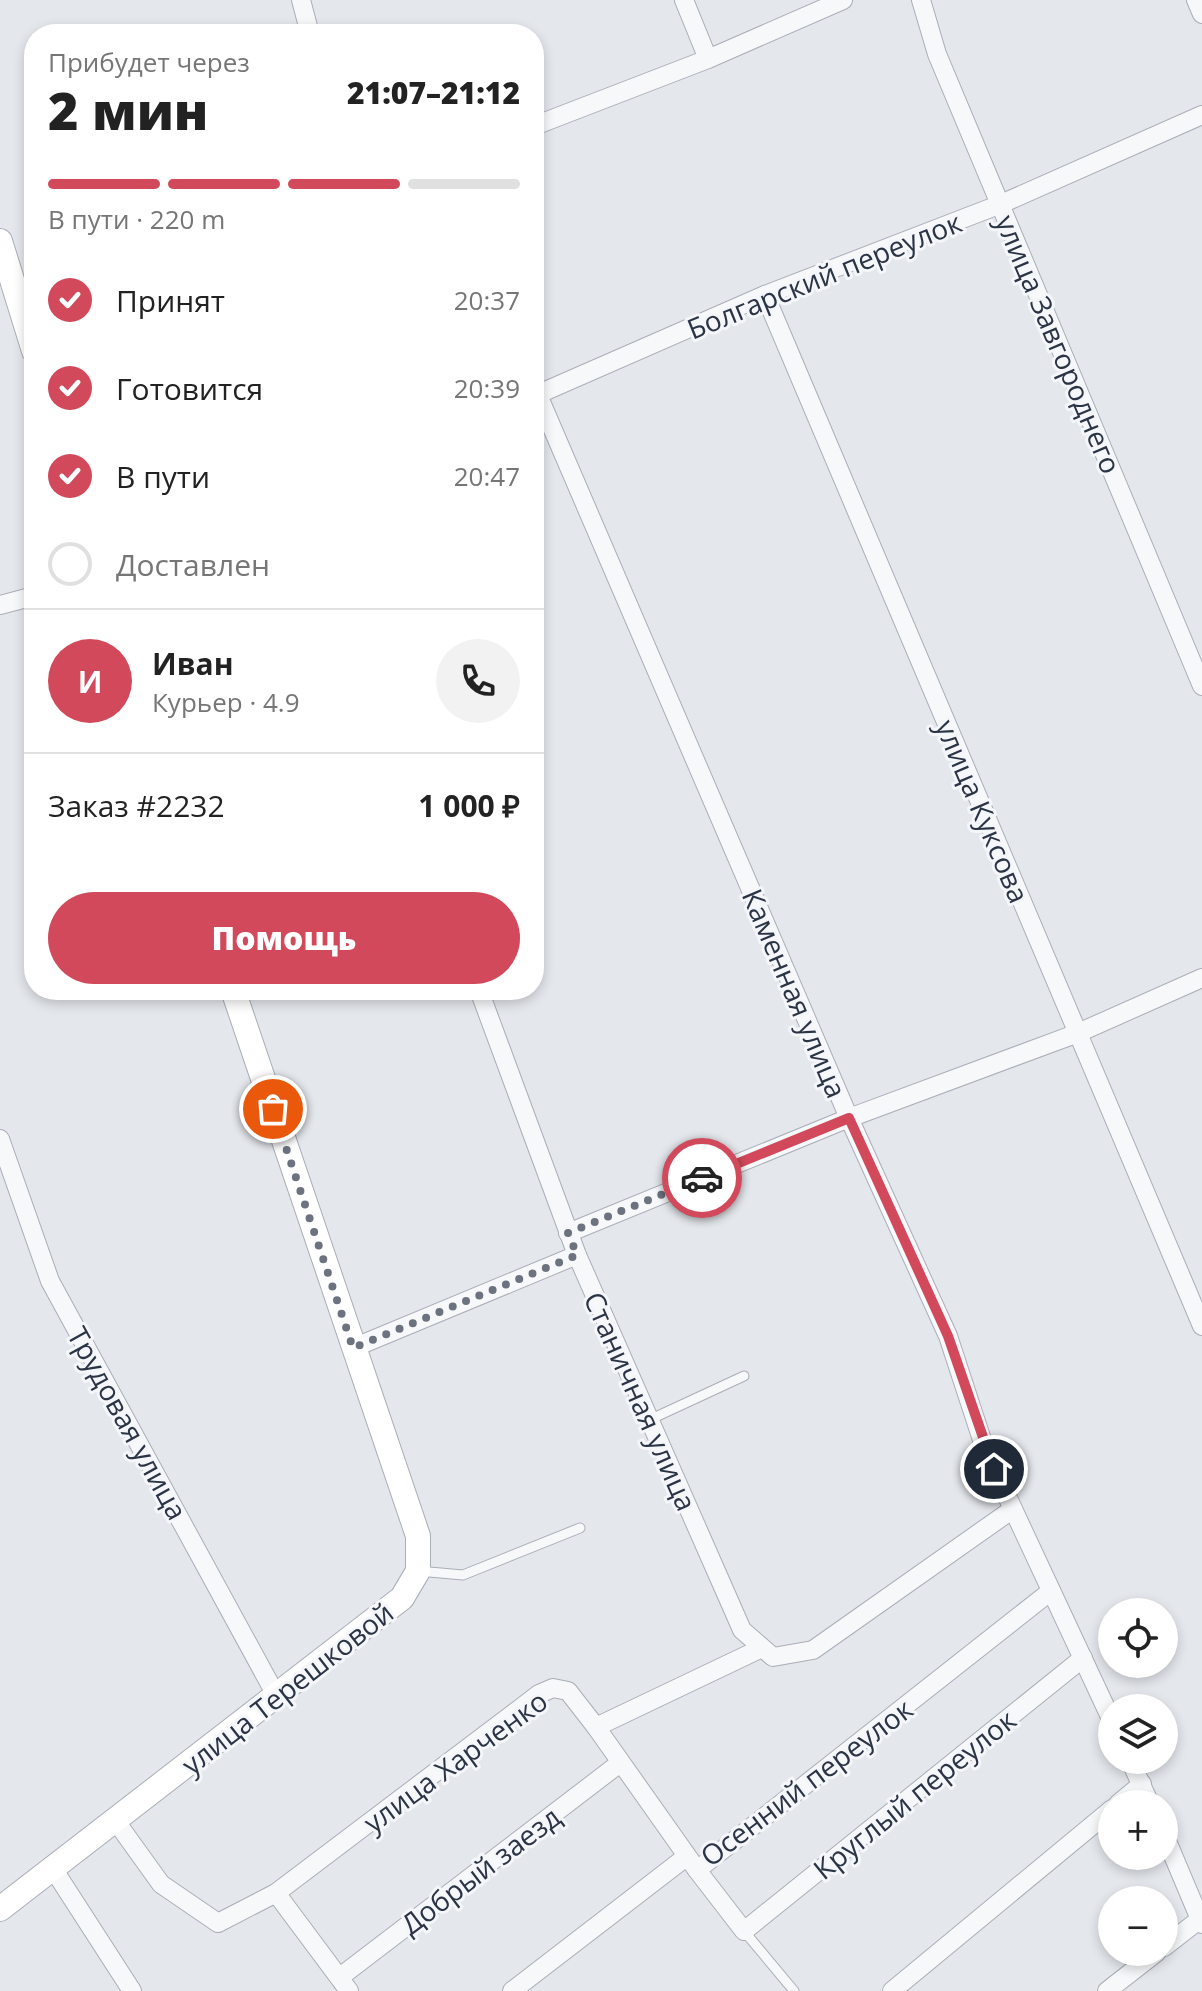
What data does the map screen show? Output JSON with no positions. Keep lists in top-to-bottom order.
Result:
{
  "streets": {
    "street": [
      "Болгарский переулок",
      "улица Завгороднего",
      "улица Куксова",
      "Каменная улица",
      "Станичная улица",
      "Трудовая улица",
      "улица Терешковой",
      "улица Харченко",
      "Осенний переулок",
      "Круглый переулок",
      "Добрый заезд"
    ]
  },
  "crossings": [
    ["Болгарский переулок", "улица Завгороднего"],
    ["Болгарский переулок", "улица Куксова"],
    ["Каменная улица", "Осенний переулок"],
    ["Каменная улица", "Круглый переулок"],
    ["Трудовая улица", "улица Терешковой"],
    ["улица Терешковой", "улица Харченко"],
    ["улица Харченко", "Осенний переулок"],
    ["Осенний переулок", "Добрый заезд"]
  ],
  "page": {
    "heading": ["2 мин", "Прибудет через", "21:07–21:12"],
    "panel": [
      "Иван",
      "Курьер · 4.9",
      "Заказ #2232",
      "1 000 ₽"
    ],
    "bar": "В пути · 220 m",
    "list": [
      ["Принят", "20:37"],
      ["Готовится", "20:39"],
      ["В пути", "20:47"],
      "Доставлен"
    ],
    "round": "И",
    "buttons": "Помощь",
    "map_buttons": ["+", "−"]
  }
}
